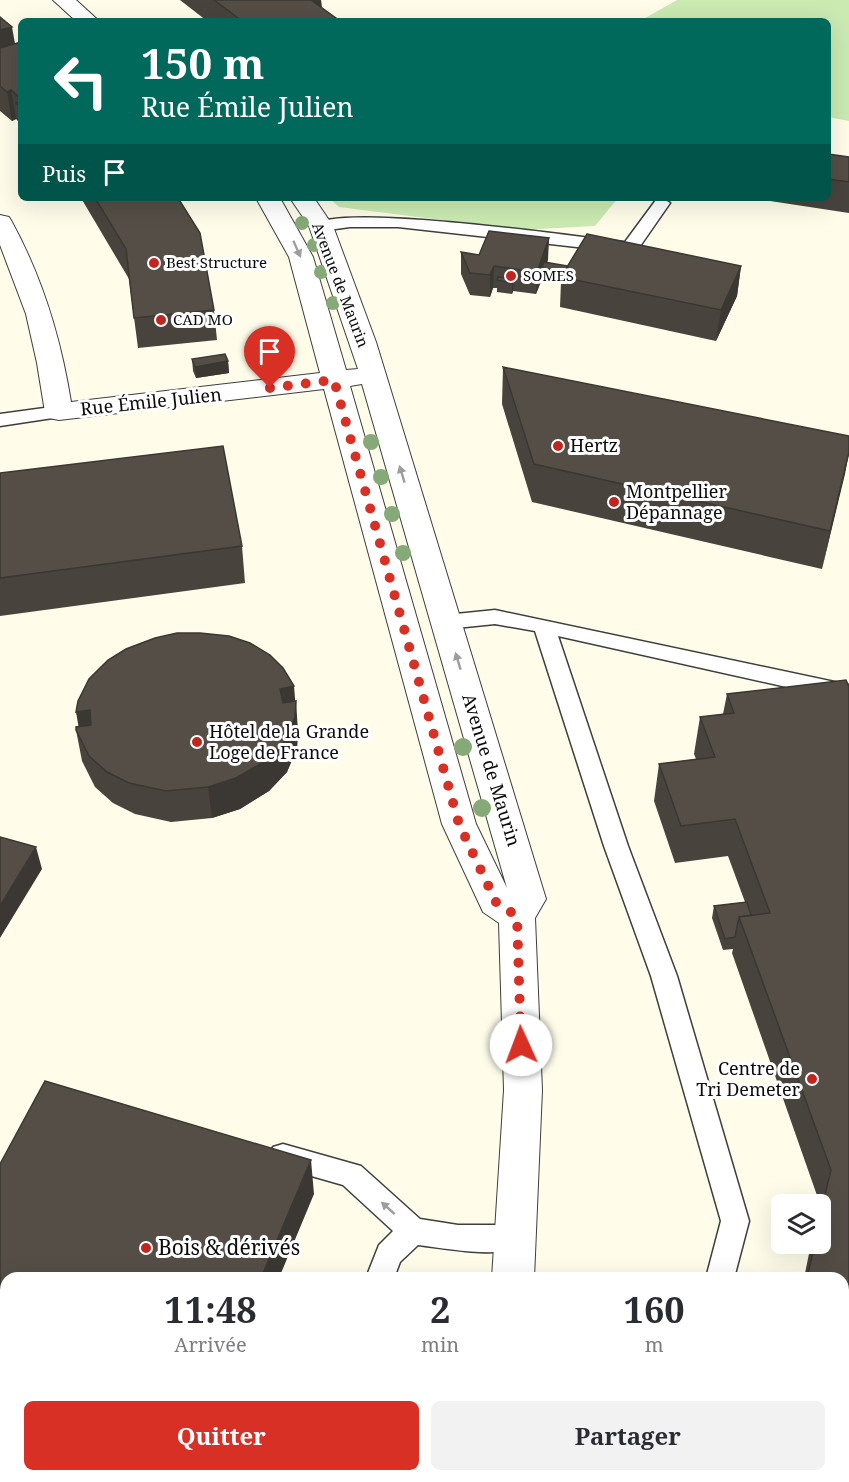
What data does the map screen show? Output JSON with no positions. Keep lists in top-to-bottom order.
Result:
{
  "streets": {
    "street": ["Avenue de Maurin", "Rue Émile Julien"]
  },
  "crossings": [
    ["Avenue de Maurin", "Rue Émile Julien"]
  ],
  "places": [
    "Best Structure",
    "SOMES",
    "CAD MO",
    "Hertz",
    "Montpellier Dépannage",
    "Hôtel de la Grande Loge de France",
    "Centre de Tri Demeter",
    "Bois & dérivés"
  ],
  "page": {
    "turn": ["150 m", "Rue Émile Julien"],
    "then": "Puis",
    "eta": [
      "11:48",
      "Arrivée",
      "2",
      "min",
      "160",
      "m"
    ],
    "buttons": ["Quitter", "Partager"]
  }
}
